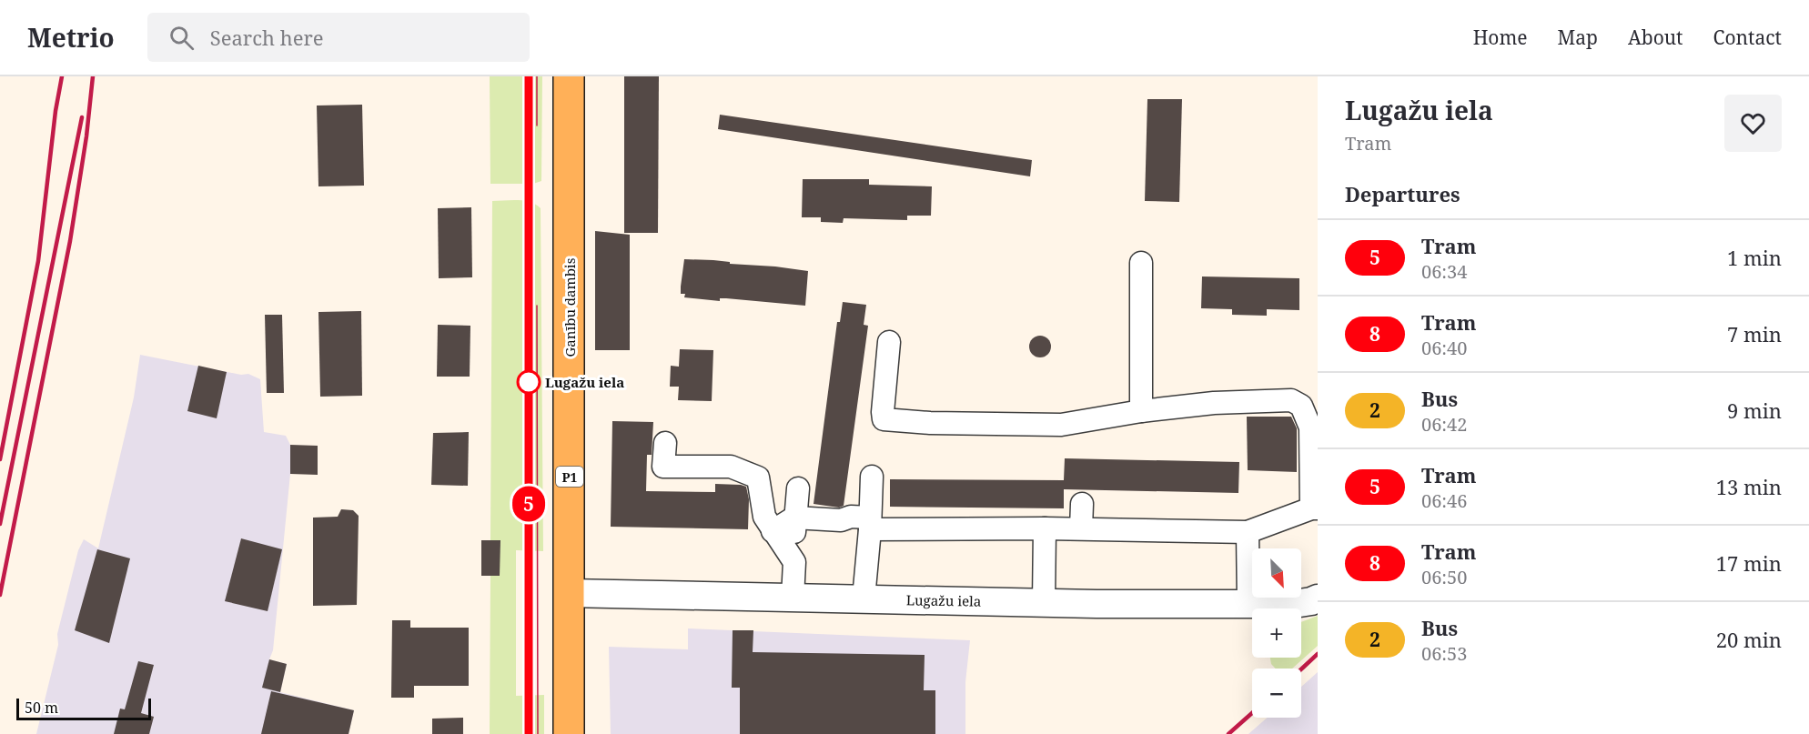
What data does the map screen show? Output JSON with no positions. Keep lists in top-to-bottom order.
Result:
{
  "streets": {
    "main road": ["Ganību dambis", "P1"],
    "street": ["Lugažu iela"]
  },
  "crossings": [
    ["Ganību dambis", "Lugažu iela"]
  ],
  "places": ["Lugažu iela"],
  "lines": ["tram line 5"],
  "scale_bar": "50 m",
  "north": "bottom right",
  "page": {
    "header": "Metrio",
    "search": "Search here",
    "nav": [
      "Home",
      "Map",
      "About",
      "Contact"
    ],
    "on_map": "5",
    "heading": [
      ["Lugažu iela", "Tram"],
      "Departures"
    ],
    "list": [
      {
        "mark": "5",
        "name": "Tram",
        "note": "06:34",
        "value": "1 min"
      },
      {
        "mark": "8",
        "name": "Tram",
        "note": "06:40",
        "value": "7 min"
      },
      {
        "mark": "2",
        "name": "Bus",
        "note": "06:42",
        "value": "9 min"
      },
      {
        "mark": "5",
        "name": "Tram",
        "note": "06:46",
        "value": "13 min"
      },
      {
        "mark": "8",
        "name": "Tram",
        "note": "06:50",
        "value": "17 min"
      },
      {
        "mark": "2",
        "name": "Bus",
        "note": "06:53",
        "value": "20 min"
      }
    ],
    "map_buttons": ["+", "−"],
    "scale": "50 m"
  }
}
